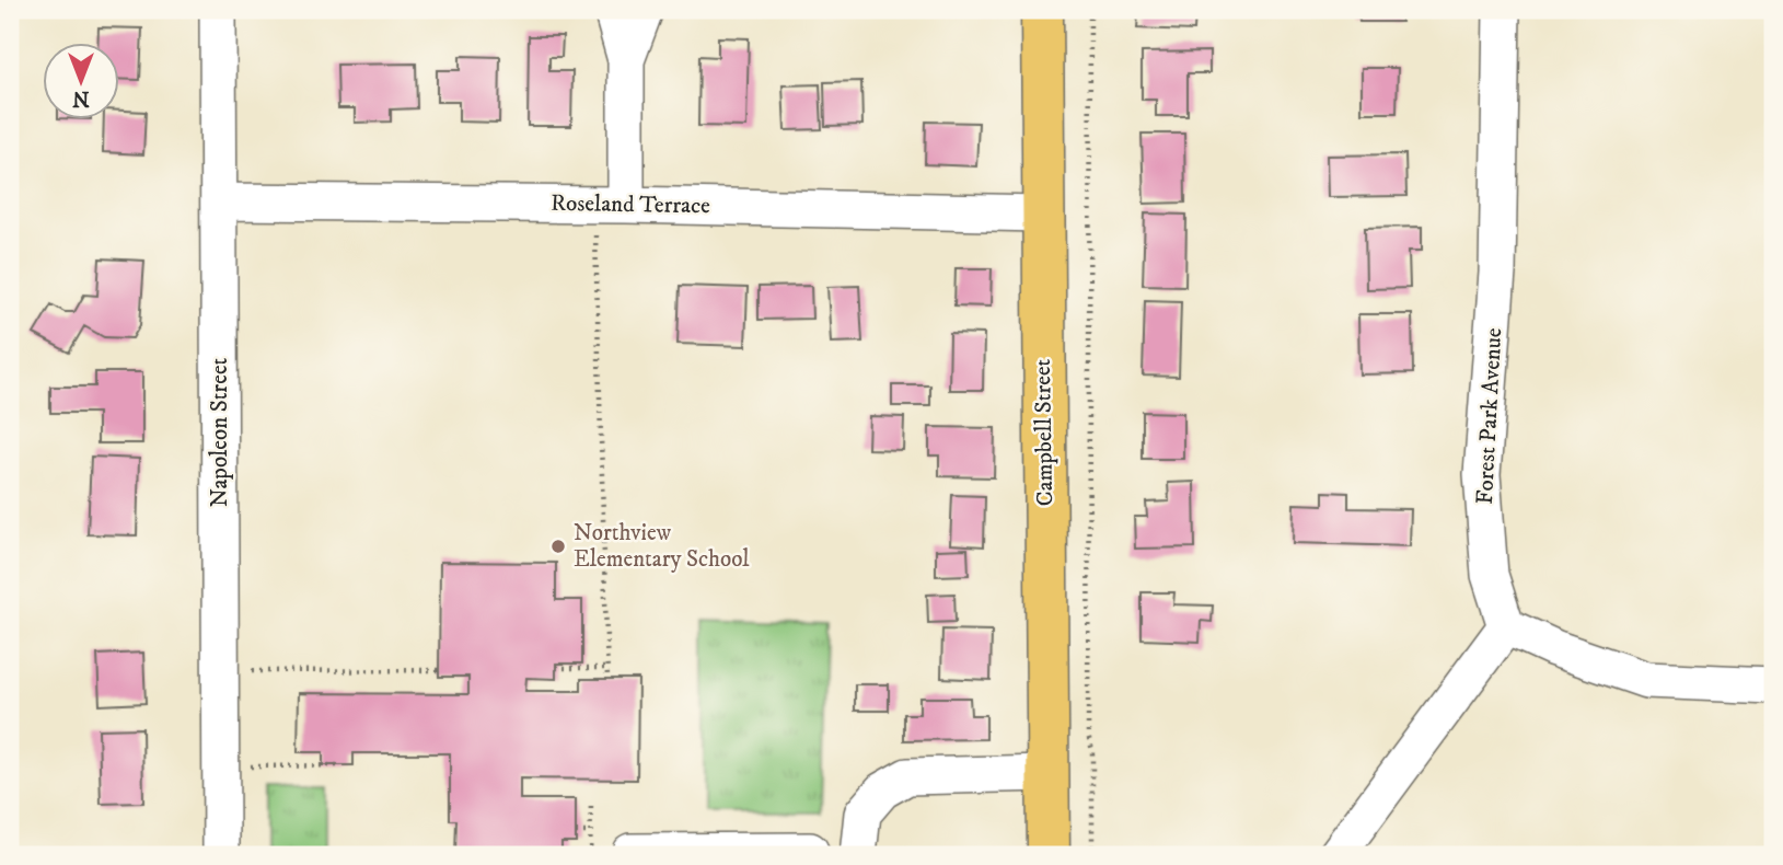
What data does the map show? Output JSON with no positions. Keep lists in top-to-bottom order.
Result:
{
  "streets": {
    "main road": ["Campbell Street"],
    "street": ["Roseland Terrace", "Forest Park Avenue", "Napoleon Street"]
  },
  "crossings": [
    ["Roseland Terrace", "Napoleon Street"],
    ["Roseland Terrace", "Campbell Street"]
  ],
  "places": ["Northview Elementary School"],
  "north": "bottom"
}
